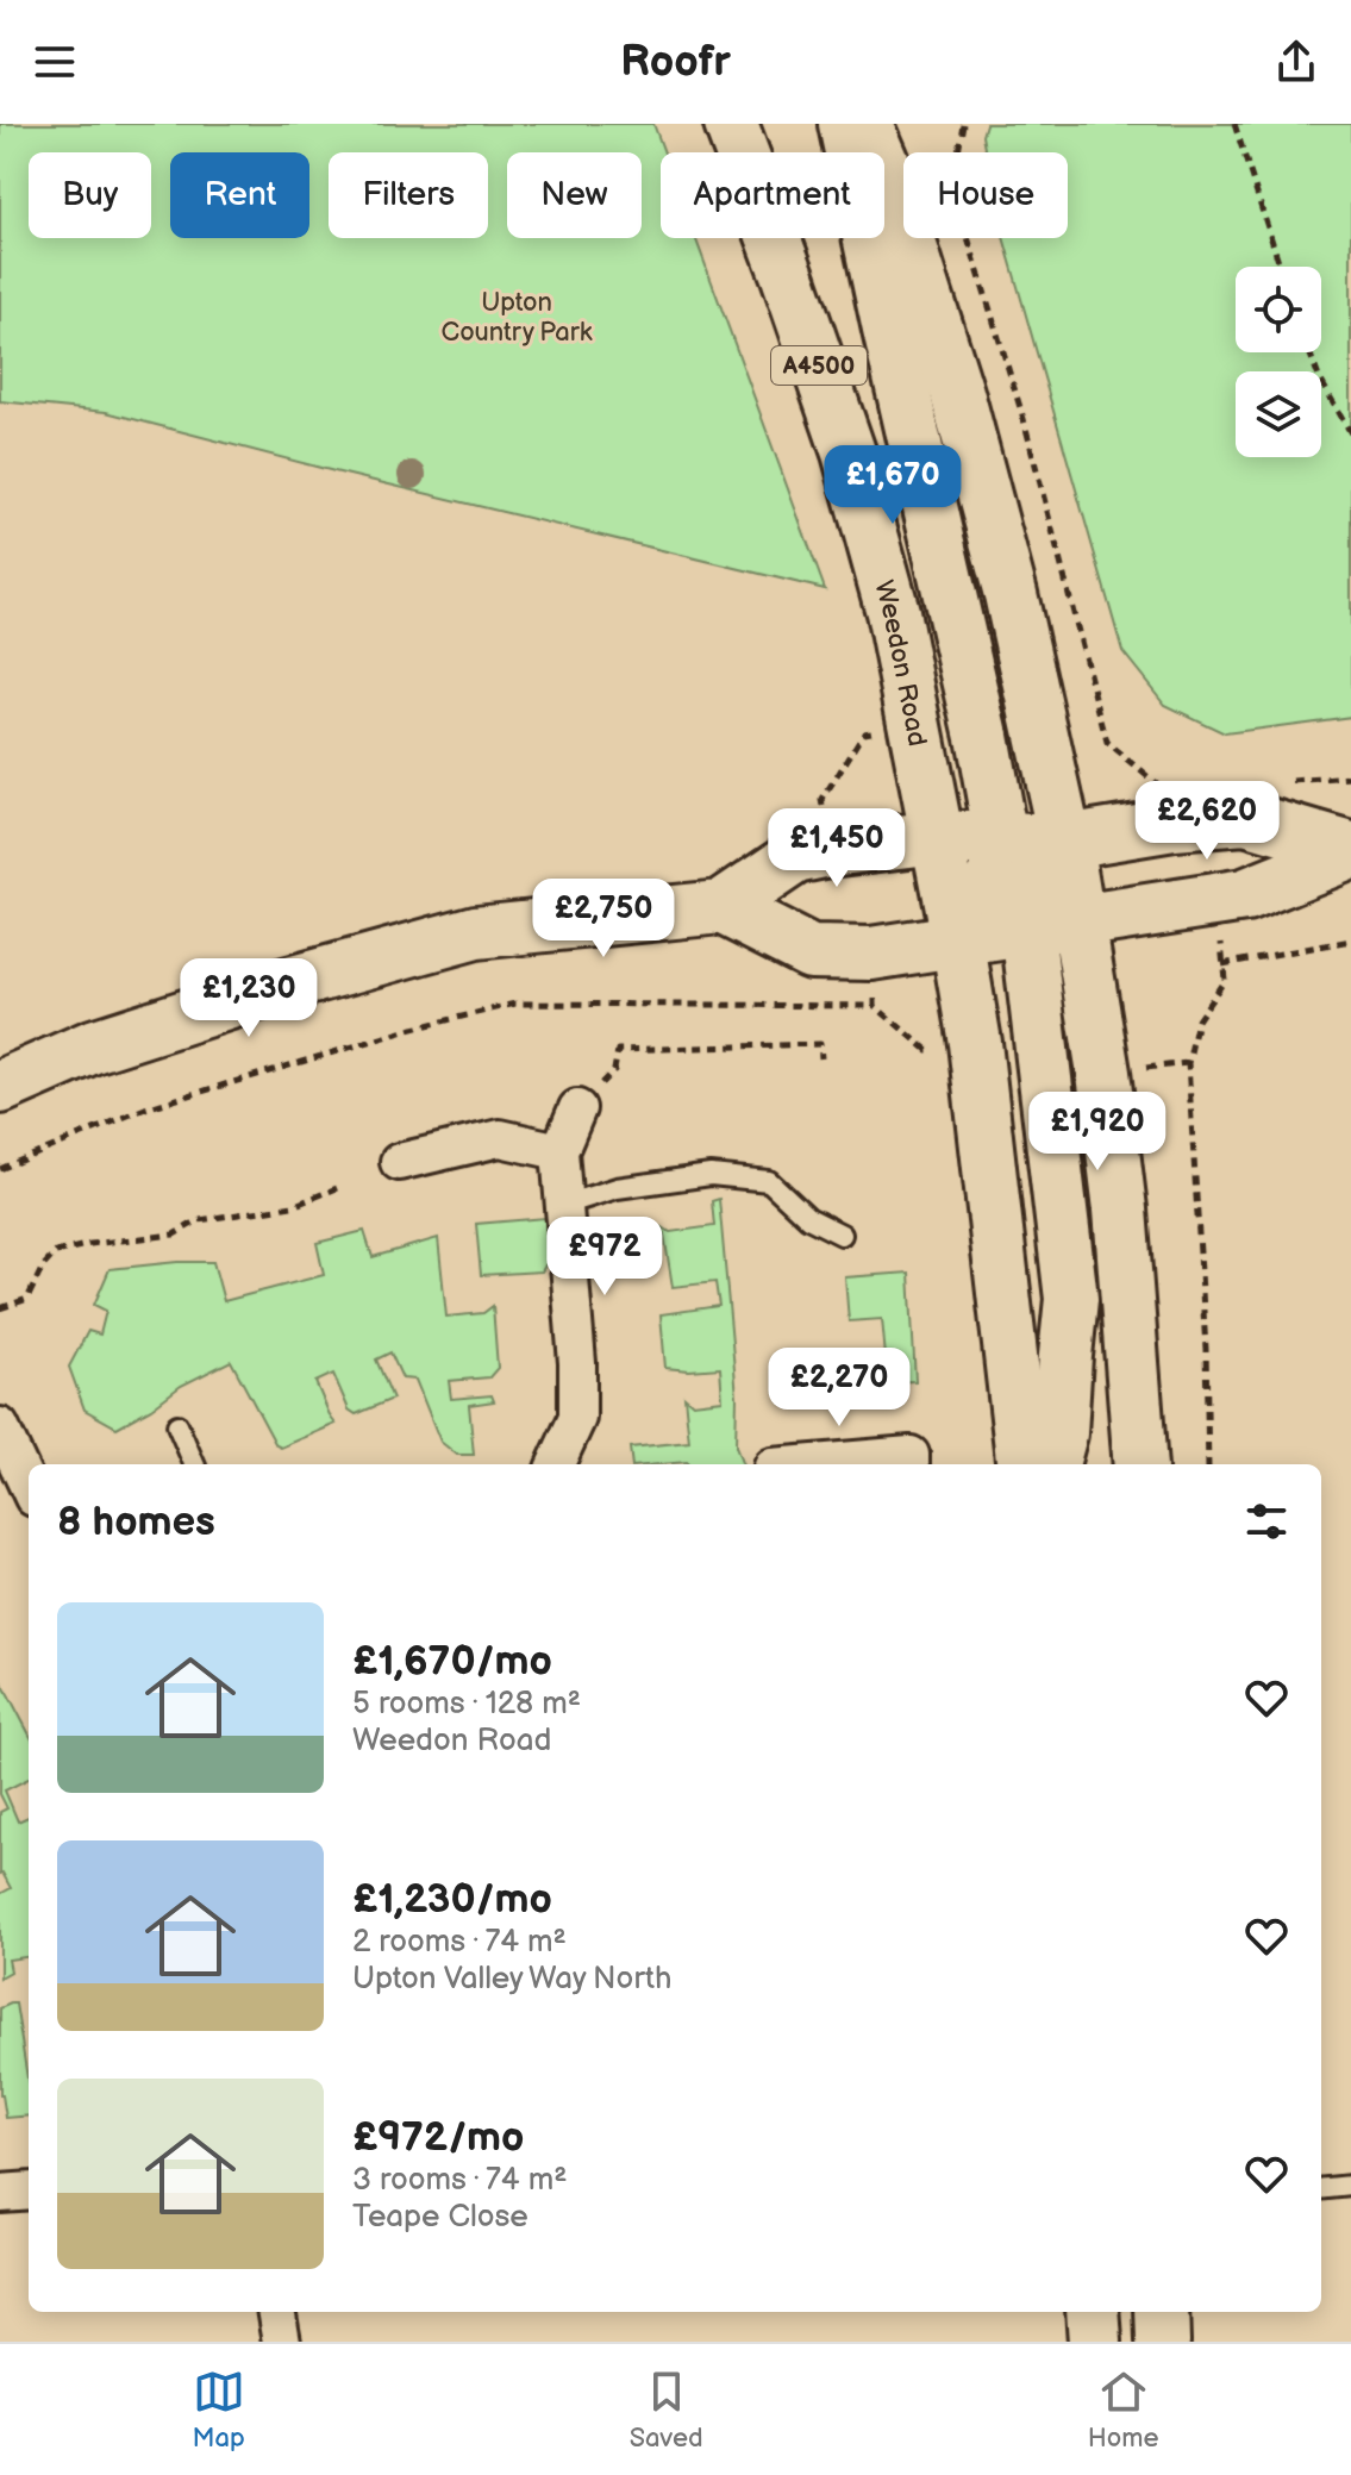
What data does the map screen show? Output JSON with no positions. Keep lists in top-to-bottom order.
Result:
{
  "streets": {
    "main road": ["A4500", "Weedon Road"]
  },
  "parks": ["Upton Country Park"],
  "page": {
    "header": "Roofr",
    "chip": [
      "Buy",
      "Rent",
      "Filters",
      "New",
      "Apartment",
      "House"
    ],
    "price": [
      "£1,670",
      "£2,620",
      "£1,450",
      "£2,750",
      "£1,230",
      "£1,920",
      "£972",
      "£2,270"
    ],
    "heading": "8 homes",
    "list": [
      {
        "name": "£1,670/mo",
        "note": "5 rooms · 128 m² · Weedon Road"
      },
      {
        "name": "£1,230/mo",
        "note": "2 rooms · 74 m² · Upton Valley Way North"
      },
      {
        "name": "£972/mo",
        "note": "3 rooms · 74 m² · Teape Close"
      }
    ],
    "tabs": ["Map", "Saved", "Home"]
  }
}
